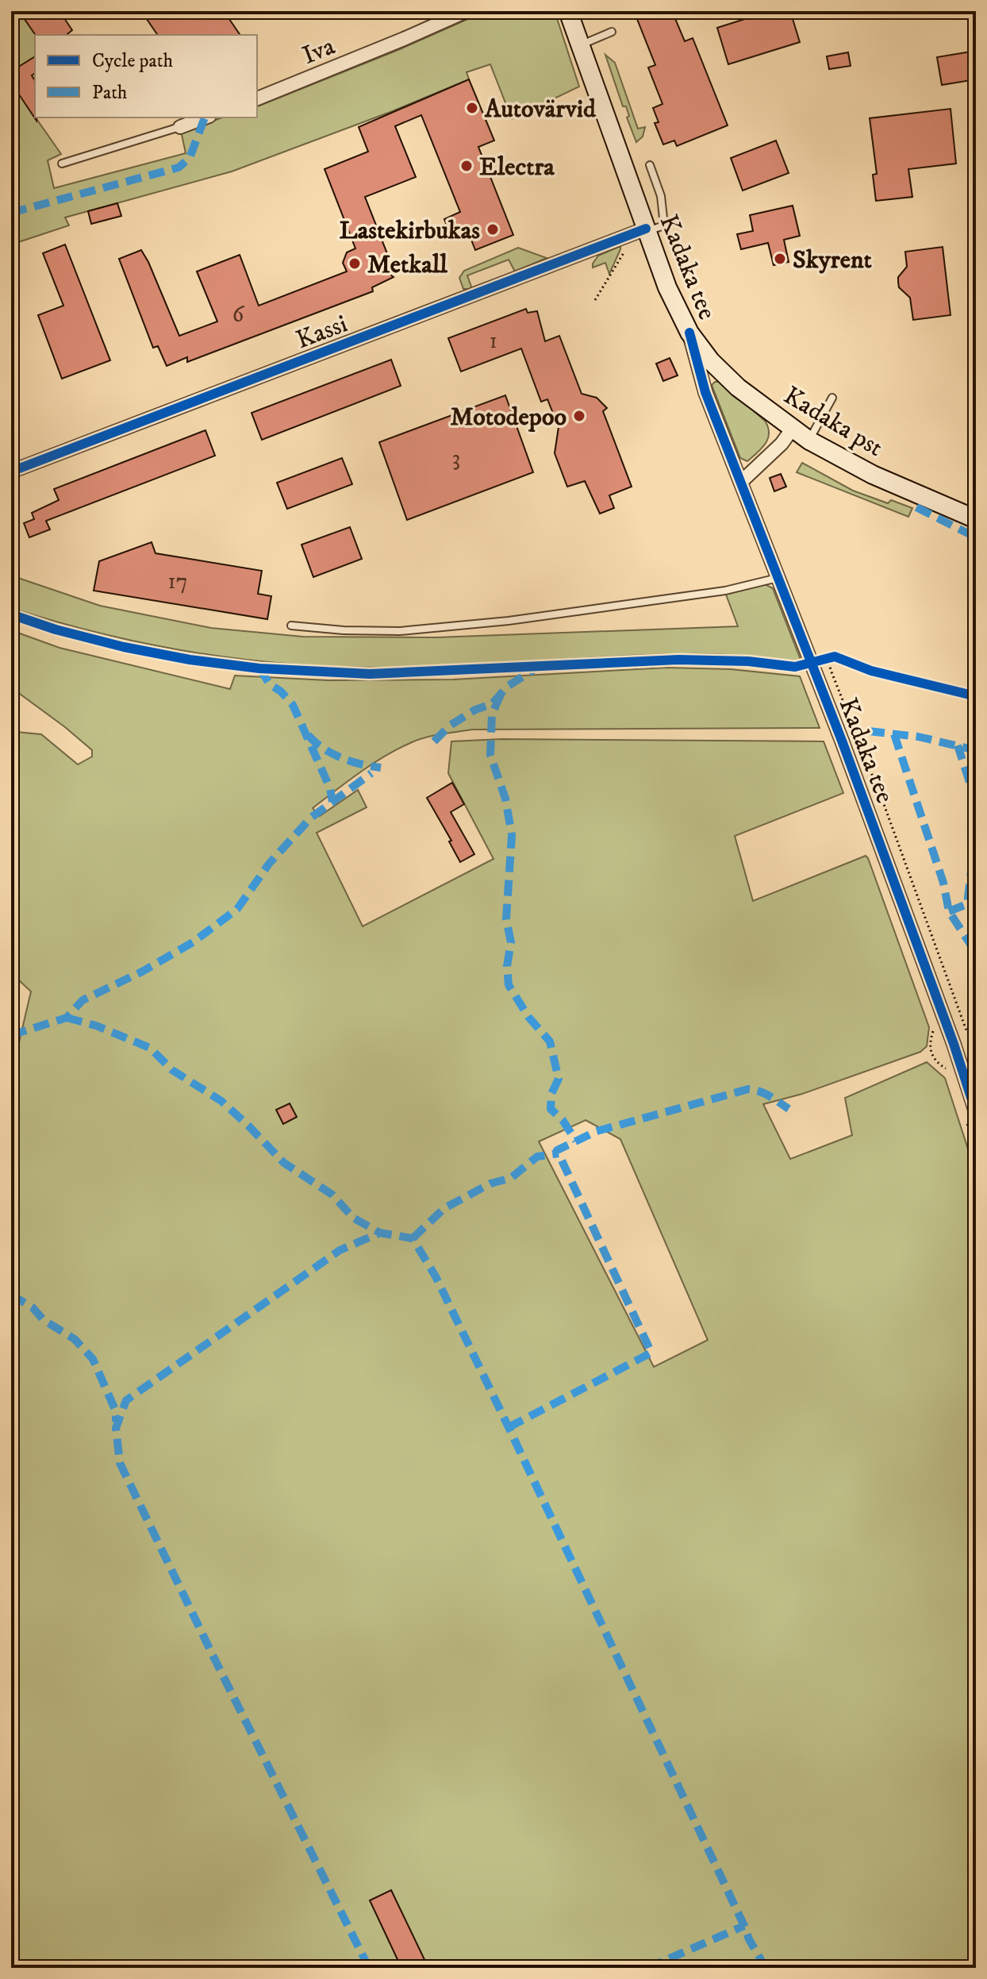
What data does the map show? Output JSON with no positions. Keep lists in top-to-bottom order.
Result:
{
  "streets": {
    "main road": ["Kadaka tee", "Kadaka pst"],
    "street": ["Iva", "Kassi"]
  },
  "crossings": [
    ["Kadaka tee", "Kassi"],
    ["Kadaka tee", "Kadaka pst"]
  ],
  "places": [
    "Autovärvid",
    "Electra",
    "Lastekirbukas",
    "Skyrent",
    "Metkall",
    "Motodepoo"
  ],
  "house_numbers": [
    "6",
    "1",
    "3",
    "17"
  ],
  "legend": ["Cycle path", "Path"]
}
